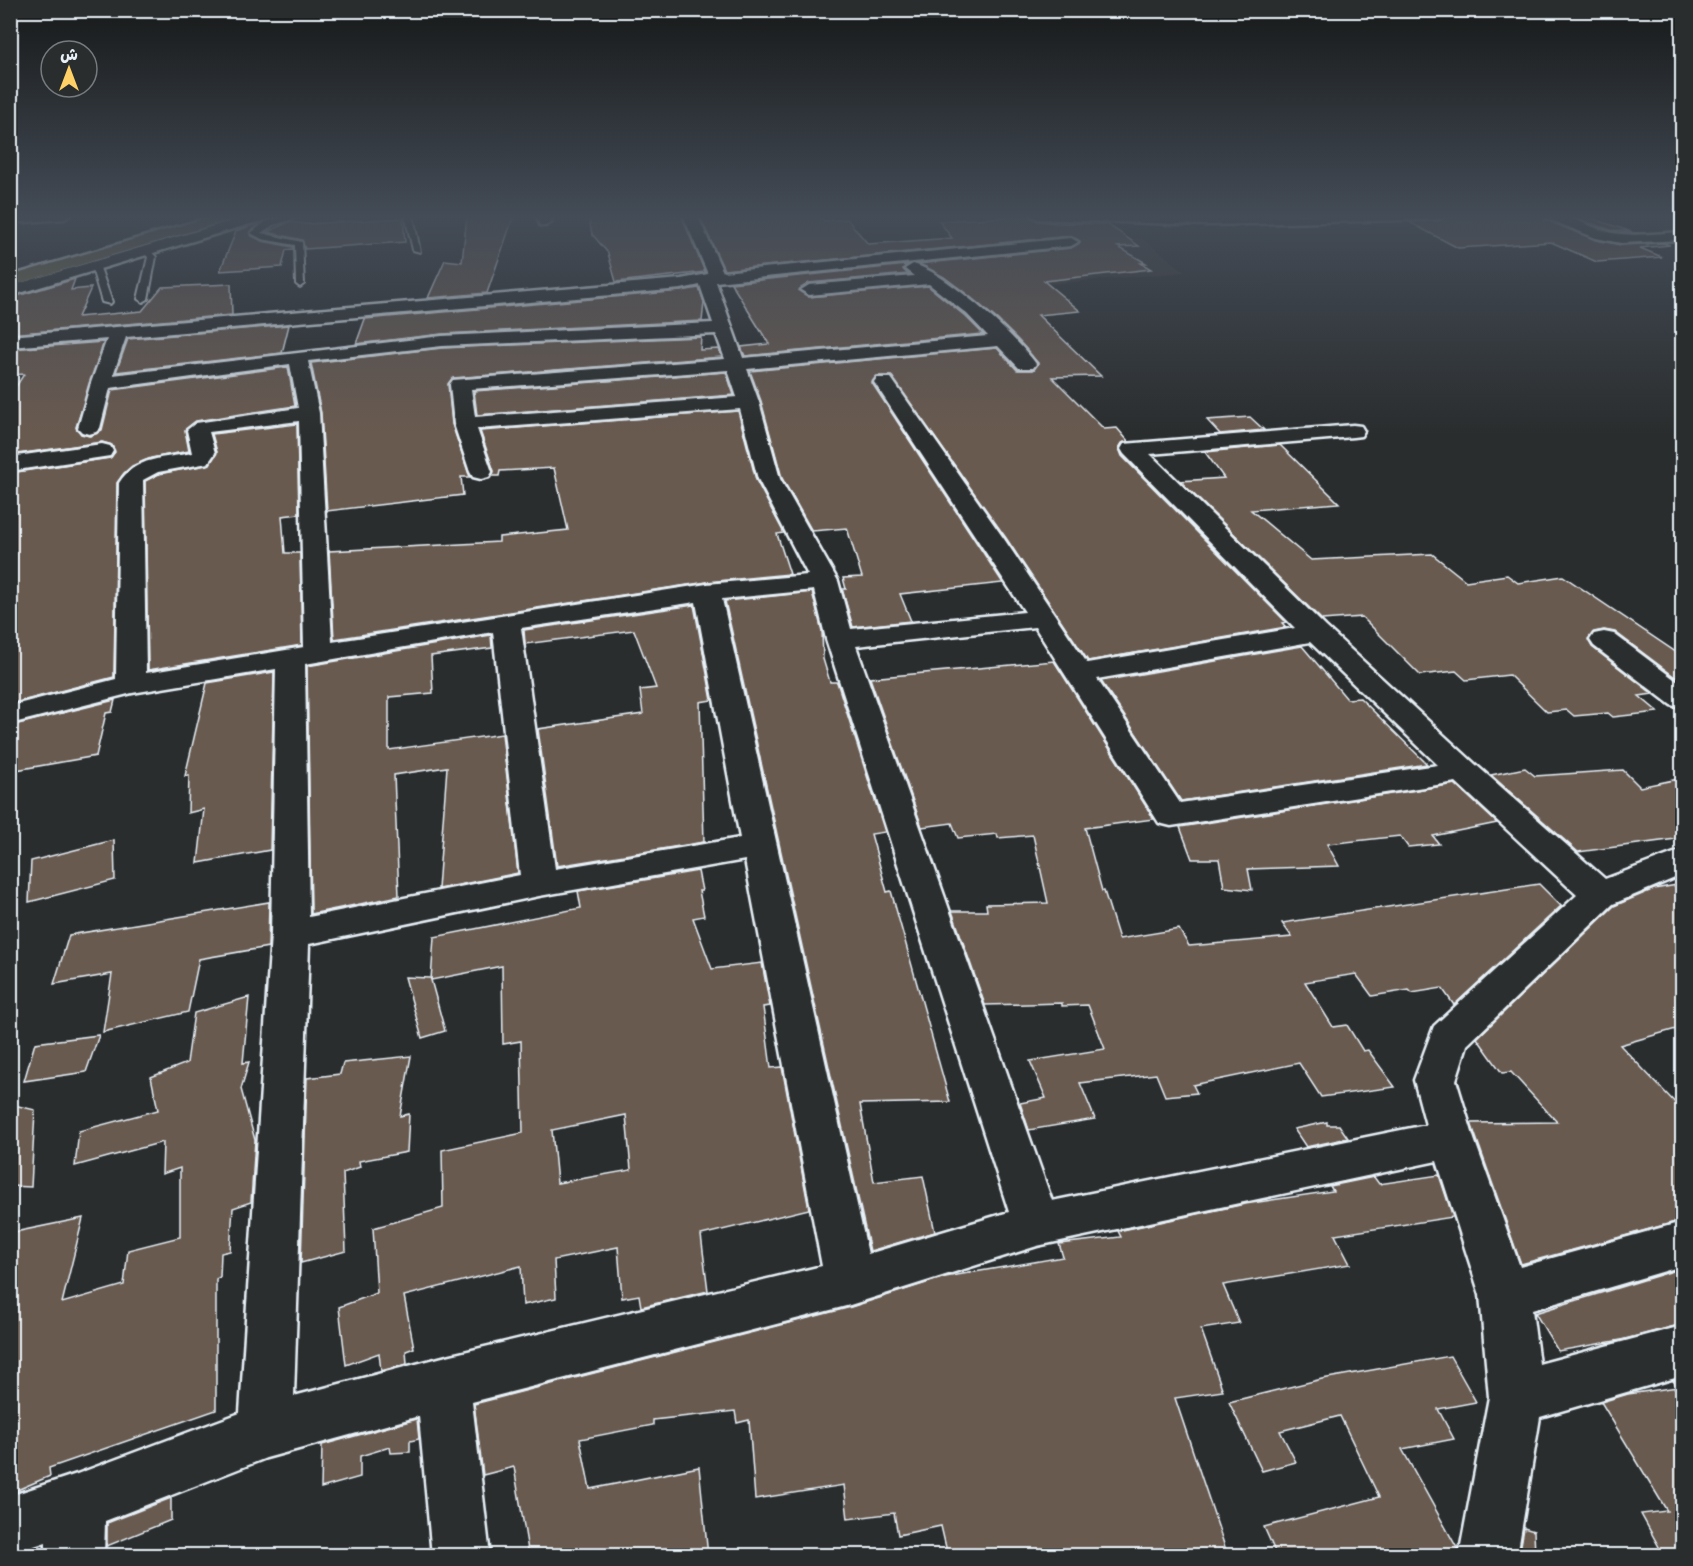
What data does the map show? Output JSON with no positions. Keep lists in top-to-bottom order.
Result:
{
  "north": "top"
}
